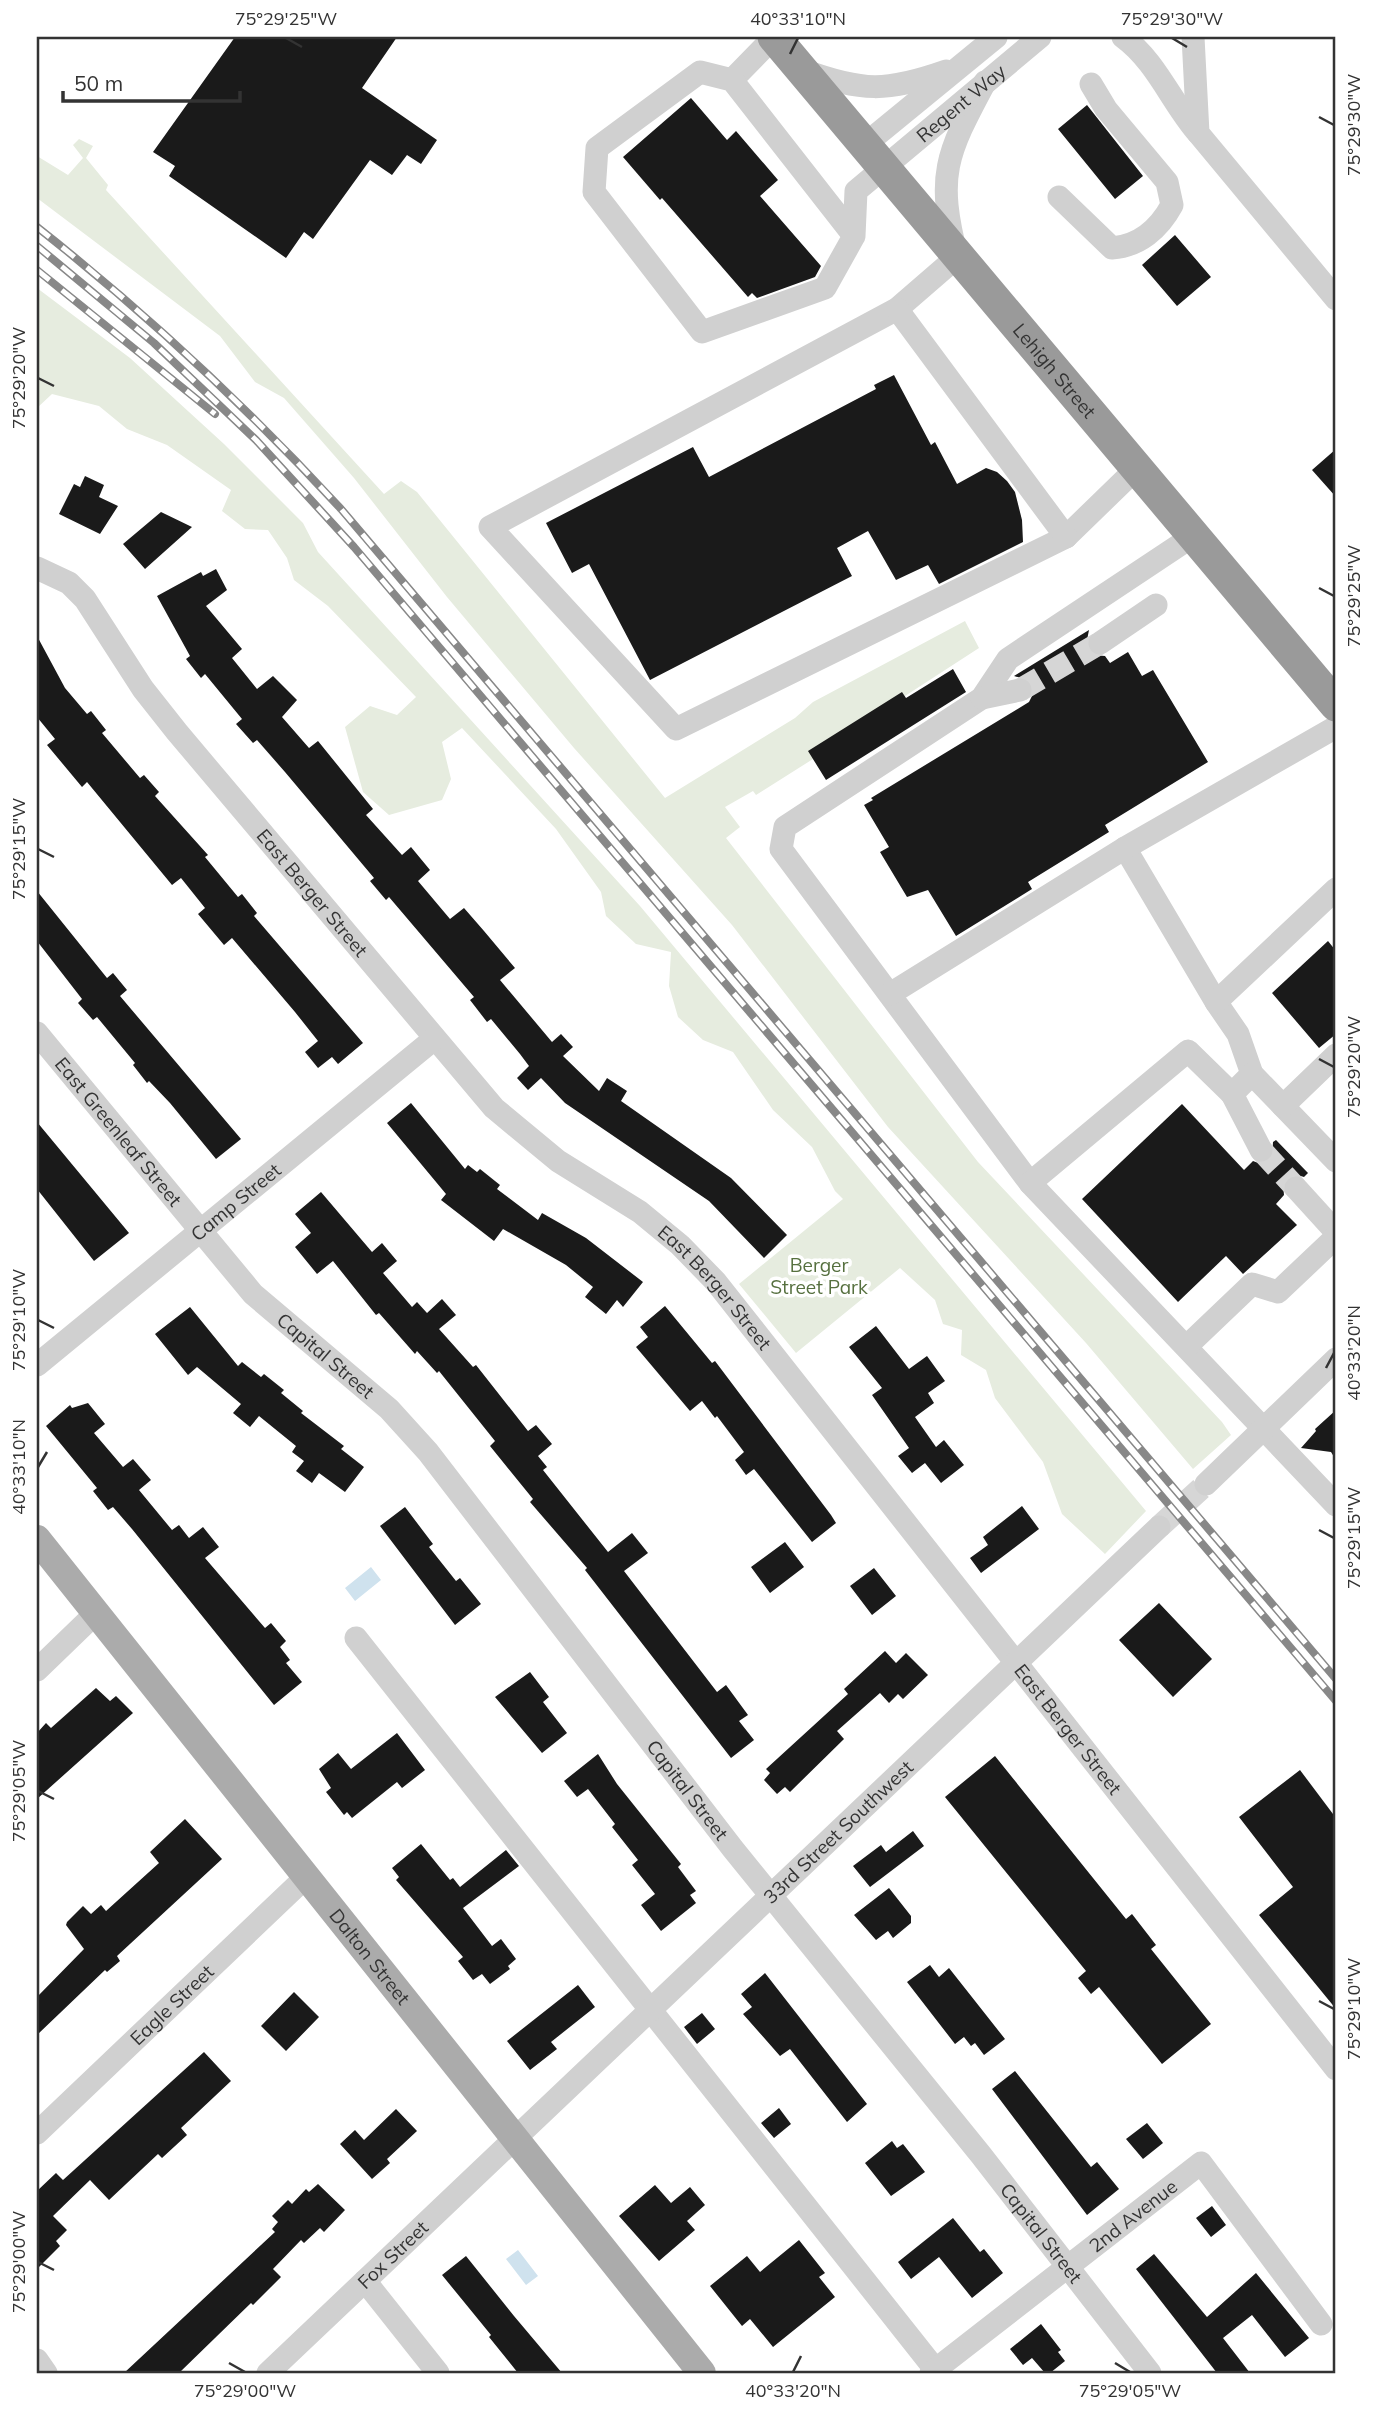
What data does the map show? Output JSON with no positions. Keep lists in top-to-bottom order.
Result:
{
  "streets": {
    "highway": ["Lehigh Street"],
    "main road": ["Dalton Street"],
    "street": [
      "Regent Way",
      "East Berger Street",
      "East Greenleaf Street",
      "Camp Street",
      "Capital Street",
      "33rd Street Southwest",
      "Eagle Street",
      "2nd Avenue",
      "Fox Street"
    ]
  },
  "crossings": [
    ["Regent Way", "Lehigh Street"],
    ["East Berger Street", "Camp Street"],
    ["East Berger Street", "33rd Street Southwest"],
    ["East Greenleaf Street", "Camp Street"],
    ["East Greenleaf Street", "Capital Street"],
    ["Camp Street", "Capital Street"],
    ["Capital Street", "33rd Street Southwest"],
    ["Capital Street", "2nd Avenue"],
    ["33rd Street Southwest", "Dalton Street"],
    ["33rd Street Southwest", "Fox Street"],
    ["Dalton Street", "Eagle Street"],
    ["Dalton Street", "Fox Street"]
  ],
  "parks": ["Berger Street Park"],
  "scale_bar": "50 m",
  "coordinates": [
    "75°29'25\"W",
    "40°33'10\"N",
    "75°29'30\"W",
    "75°29'20\"W",
    "75°29'15\"W",
    "75°29'10\"W",
    "40°33'20\"N",
    "75°29'05\"W",
    "75°29'00\"W"
  ]
}
